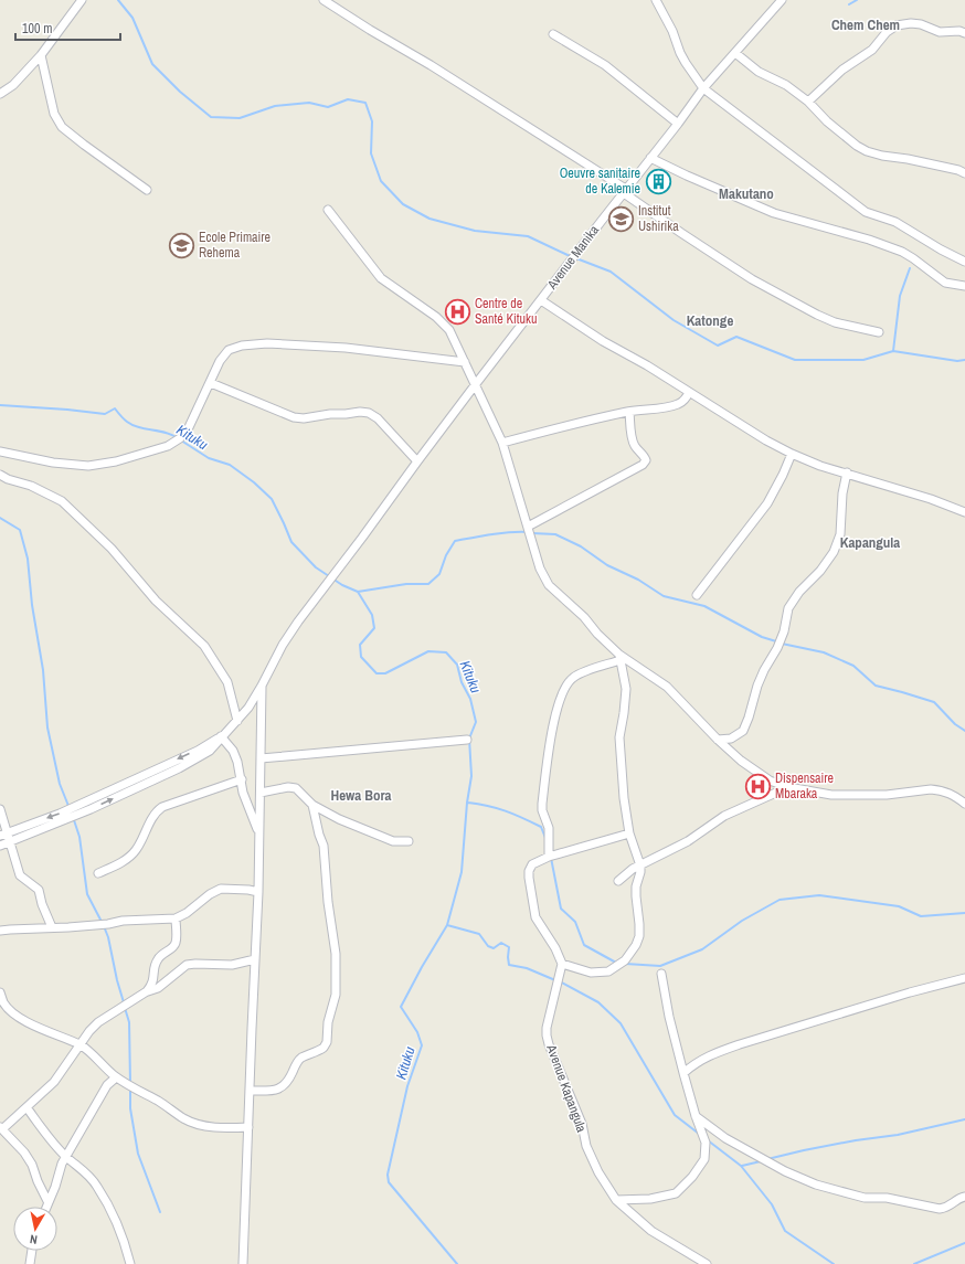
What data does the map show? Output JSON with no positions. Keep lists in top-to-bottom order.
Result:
{
  "streets": {
    "street": ["Avenue Manika", "Avenue Kapangula"]
  },
  "districts": [
    "Chem Chem",
    "Makutano",
    "Katonge",
    "Kapangula",
    "Hewa Bora"
  ],
  "water": ["Kituku"],
  "places": {
    "building": ["Oeuvre sanitaire de Kalemie"],
    "school or university": ["Institut Ushirika", "Ecole Primaire Rehema"],
    "hospital": ["Centre de Santé Kituku", "Dispensaire Mbaraka"]
  },
  "scale_bar": "100 m",
  "north": "bottom"
}
